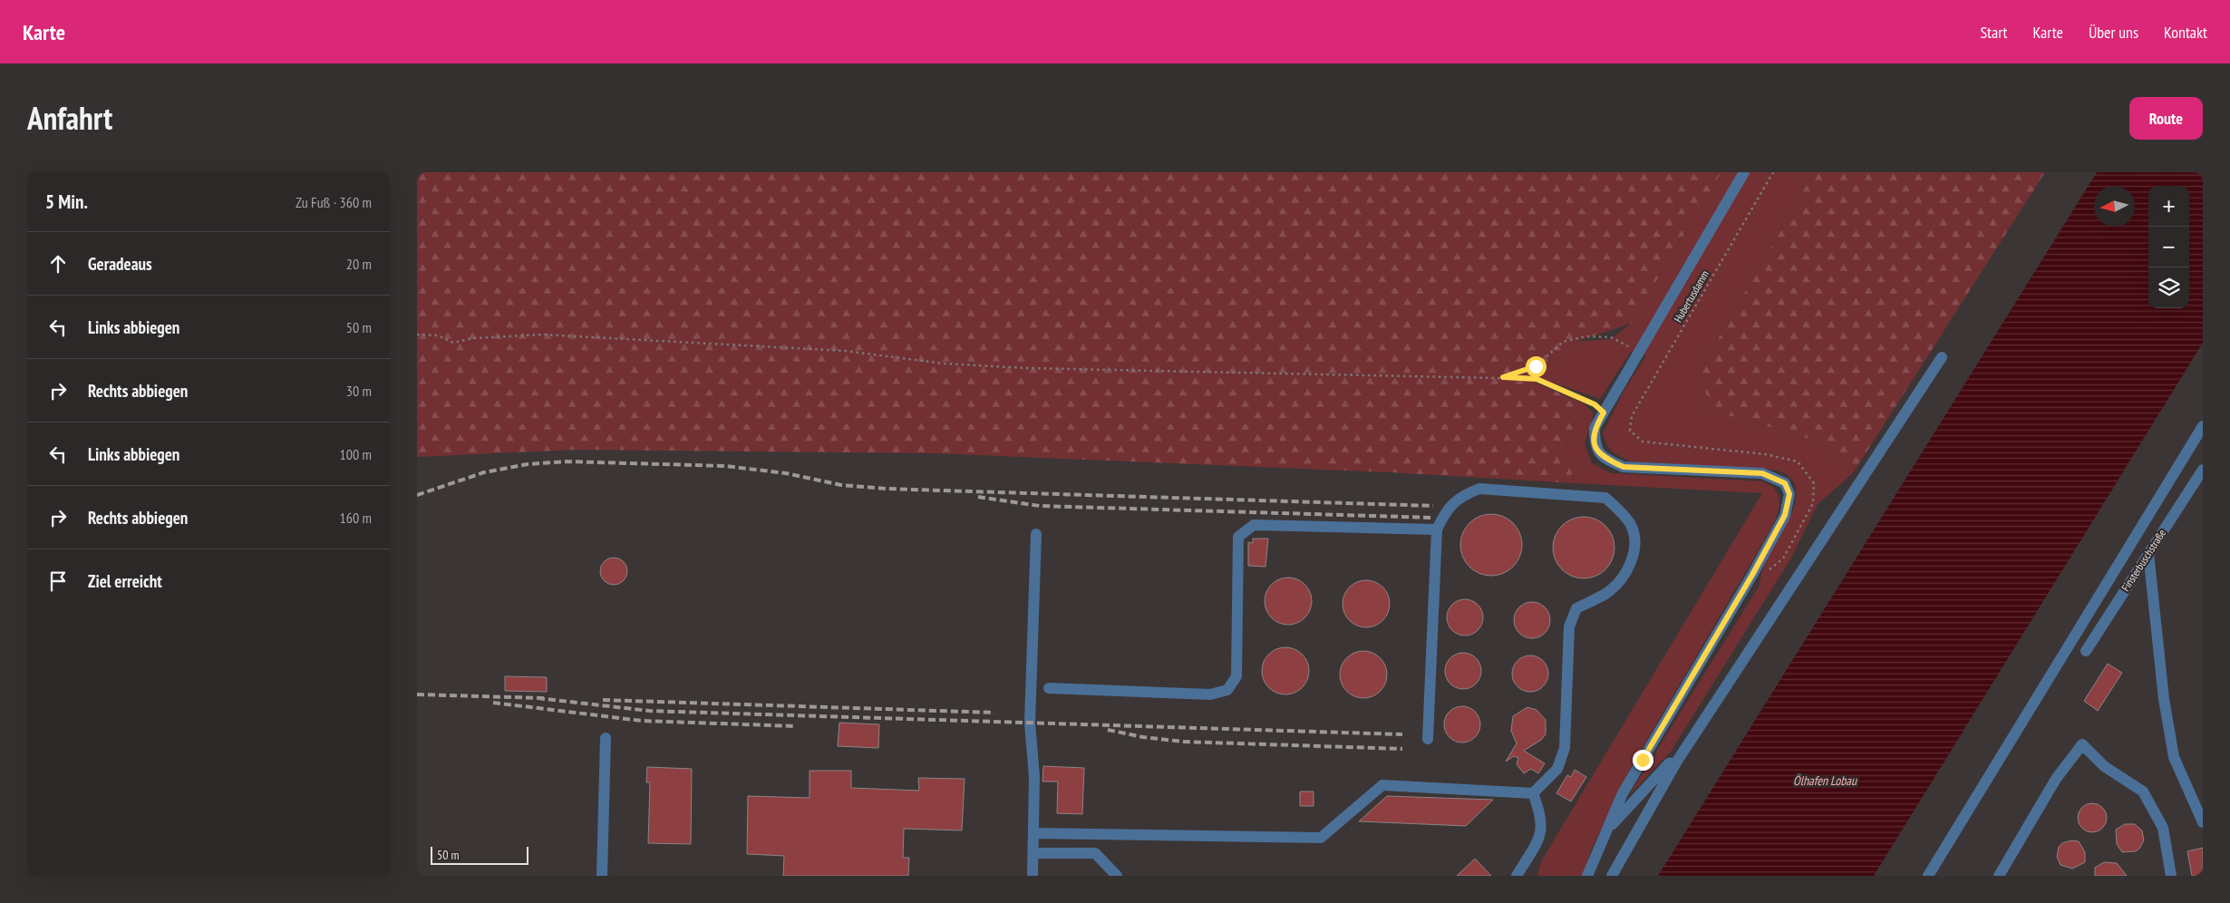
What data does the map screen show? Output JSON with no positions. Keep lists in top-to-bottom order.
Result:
{
  "streets": {
    "street": ["Finsterbuschstraße"],
    "path": ["Hubertusdamm"]
  },
  "water": ["Ölhafen Lobau"],
  "scale_bar": "50 m",
  "north": "left",
  "page": {
    "header": "Karte",
    "nav": [
      "Start",
      "Karte",
      "Über uns",
      "Kontakt"
    ],
    "title": "Anfahrt",
    "buttons": "Route",
    "heading": ["5 Min.", "Zu Fuß · 360 m"],
    "map_buttons": ["+", "−"],
    "list": [
      ["Geradeaus", "20 m"],
      ["Links abbiegen", "50 m"],
      ["Rechts abbiegen", "30 m"],
      ["Links abbiegen", "100 m"],
      ["Rechts abbiegen", "160 m"],
      "Ziel erreicht"
    ],
    "scale": "50 m"
  }
}
